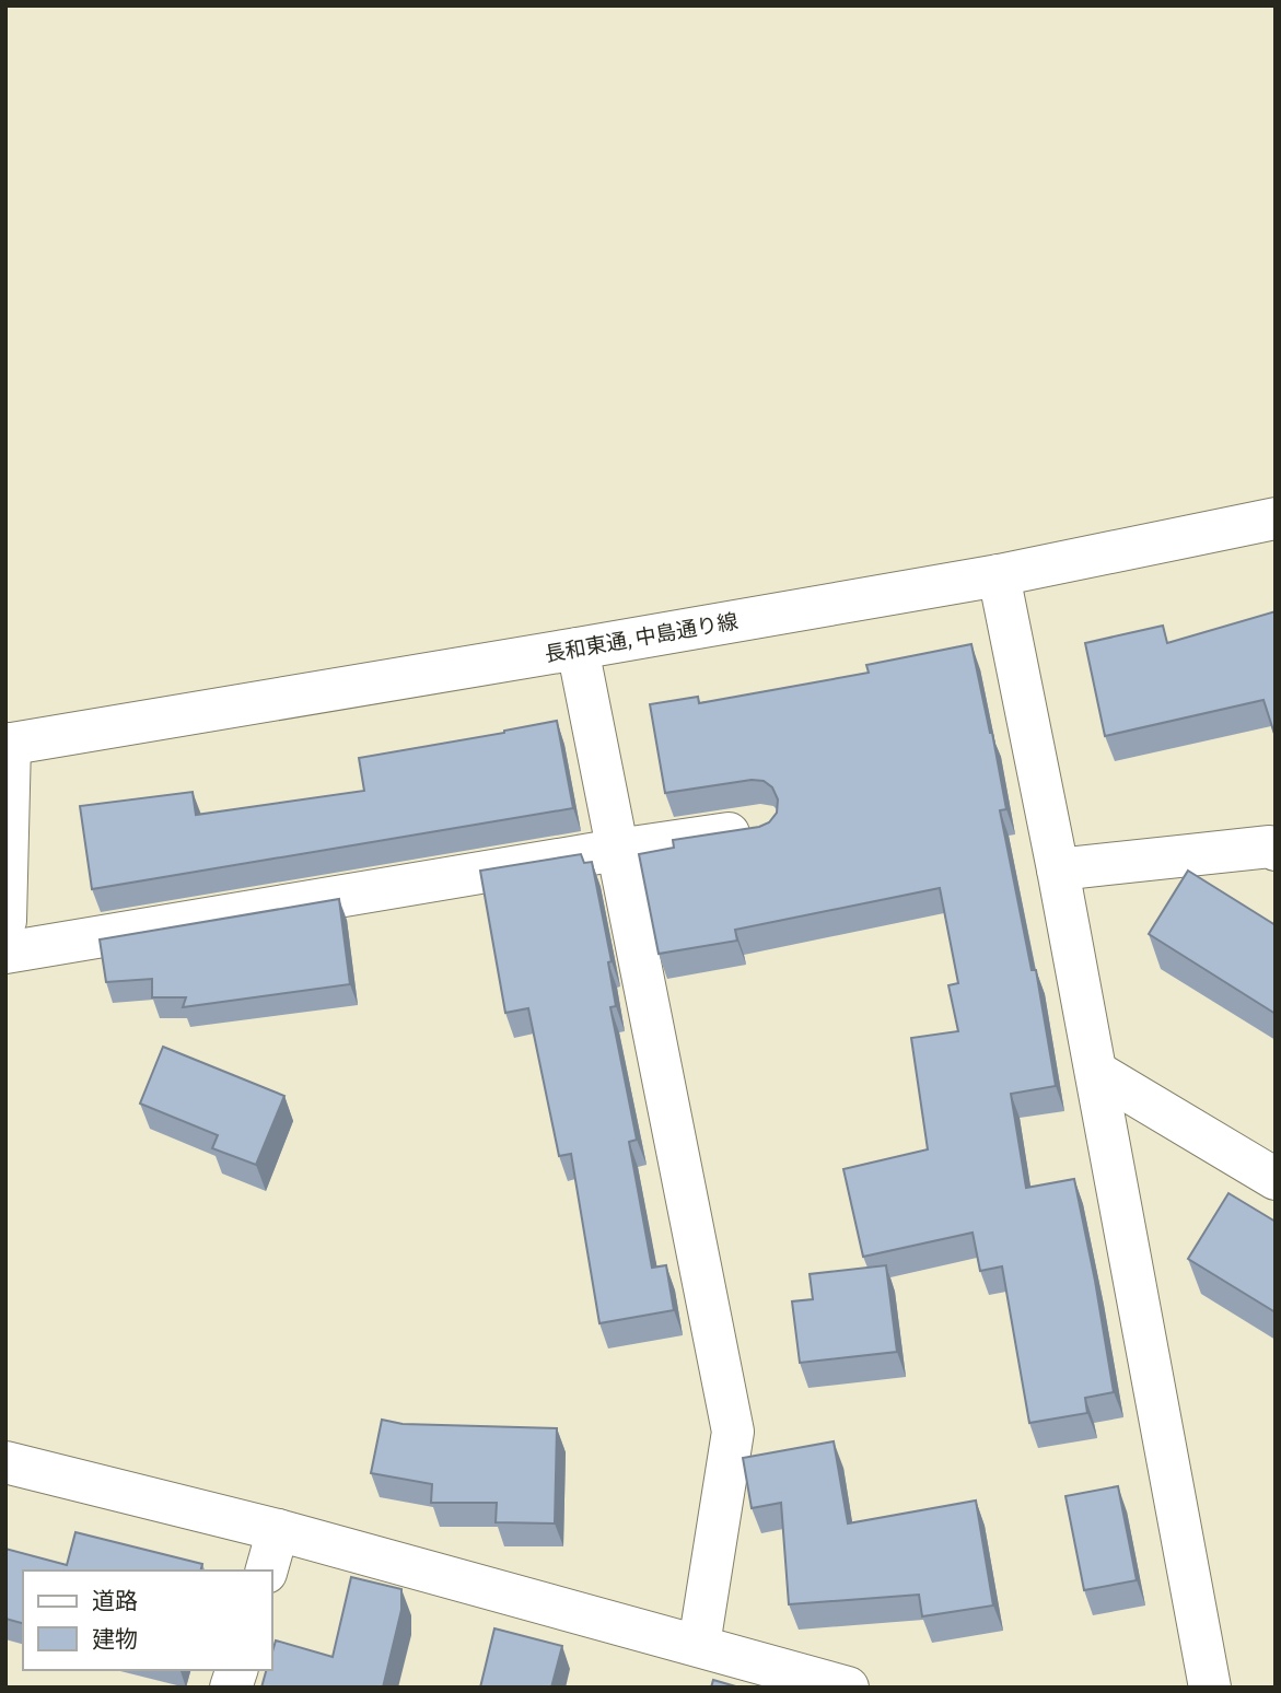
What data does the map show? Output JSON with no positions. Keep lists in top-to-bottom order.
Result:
{
  "streets": {
    "street": ["長和東通, 中島通り線"]
  },
  "legend": ["道路", "建物"]
}
